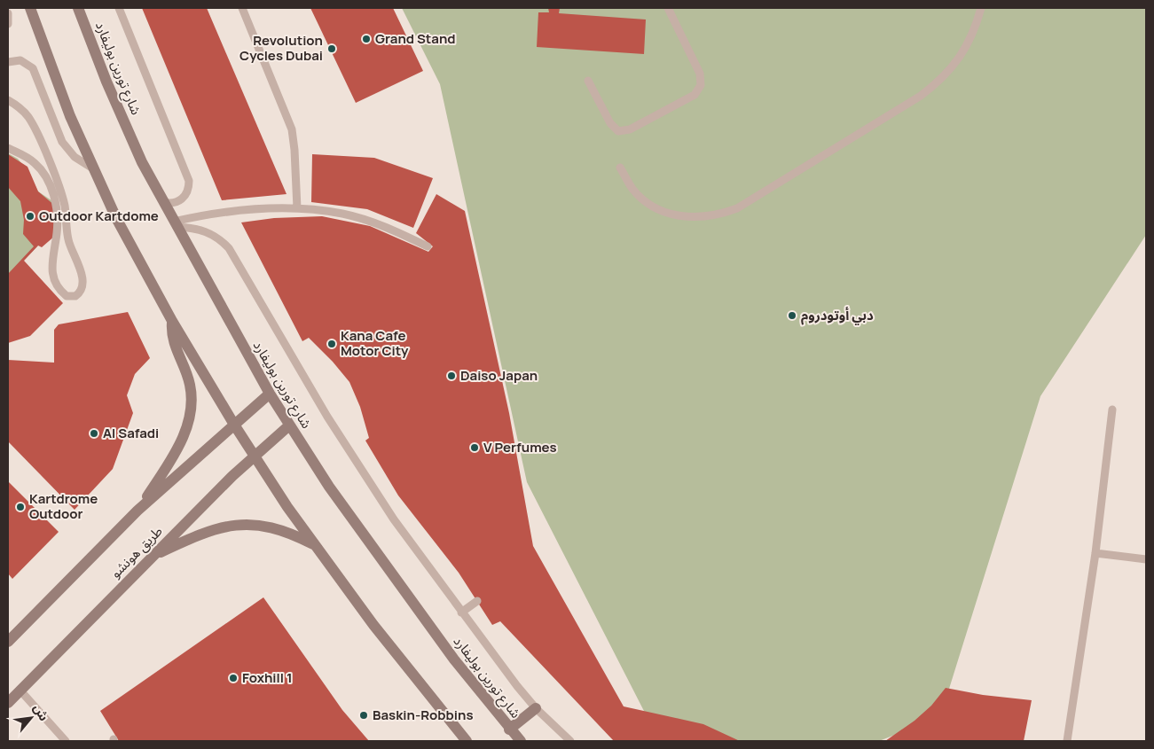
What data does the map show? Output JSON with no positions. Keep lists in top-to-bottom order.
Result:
{
  "streets": {
    "main road": ["شارع تورين بوليفارد", "طريق هونشو"]
  },
  "crossings": [
    ["شارع تورين بوليفارد", "طريق هونشو"]
  ],
  "places": [
    "Grand Stand",
    "Revolution Cycles Dubai",
    "Outdoor Kartdome",
    "دبي أوتودروم",
    "Kana Cafe Motor City",
    "Daiso Japan",
    "Al Safadi",
    "V Perfumes",
    "Kartdrome Outdoor",
    "Foxhill 1",
    "Baskin-Robbins"
  ],
  "north": "top right"
}
